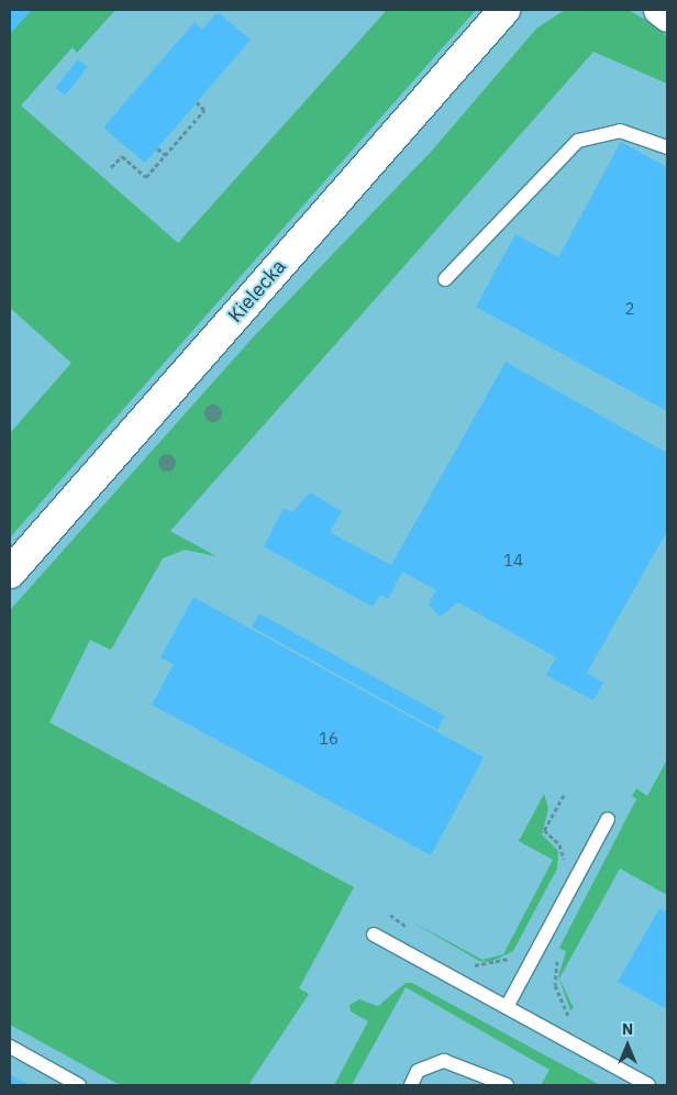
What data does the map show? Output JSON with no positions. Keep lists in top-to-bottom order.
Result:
{
  "streets": {
    "main road": ["Kielecka"]
  },
  "house_numbers": ["2", "14", "16"],
  "north": "top"
}
